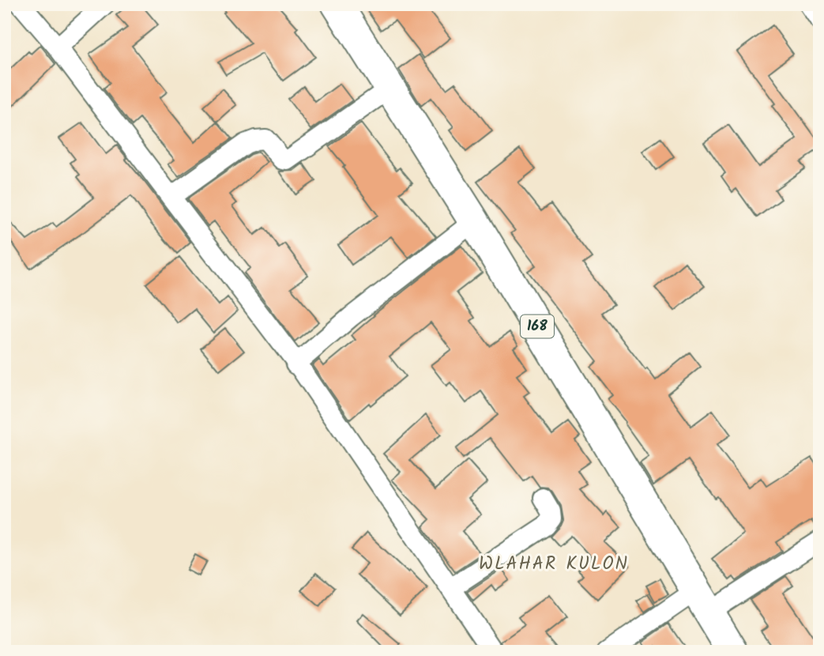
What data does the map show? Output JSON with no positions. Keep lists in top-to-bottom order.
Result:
{
  "streets": {
    "main road": ["168"]
  },
  "districts": ["WLAHAR KULON"]
}
